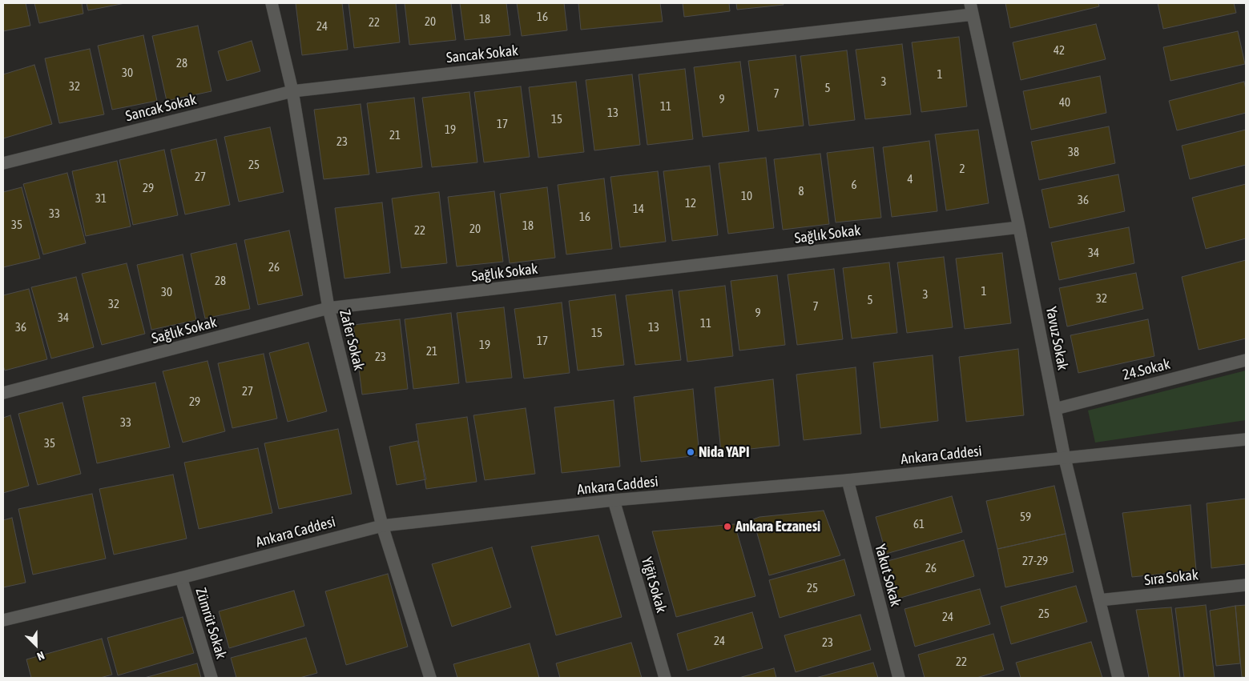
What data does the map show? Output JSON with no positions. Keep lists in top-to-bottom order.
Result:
{
  "streets": {
    "street": [
      "Sancak Sokak",
      "Sağlık Sokak",
      "Yavuz Sokak",
      "Zafer Sokak",
      "24.Sokak",
      "Ankara Caddesi",
      "Yakut Sokak",
      "Sıra Sokak",
      "Yiğit Sokak",
      "Zümrüt Sokak"
    ]
  },
  "crossings": [
    ["Sancak Sokak", "Yavuz Sokak"],
    ["Sancak Sokak", "Zafer Sokak"],
    ["Sağlık Sokak", "Yavuz Sokak"],
    ["Sağlık Sokak", "Zafer Sokak"],
    ["Yavuz Sokak", "24.Sokak"],
    ["Yavuz Sokak", "Ankara Caddesi"],
    ["Yavuz Sokak", "Sıra Sokak"],
    ["Zafer Sokak", "Ankara Caddesi"],
    ["Ankara Caddesi", "Yakut Sokak"],
    ["Ankara Caddesi", "Yiğit Sokak"],
    ["Ankara Caddesi", "Zümrüt Sokak"]
  ],
  "places": ["Nida YAPI", "Ankara Eczanesi"],
  "house_numbers": [
    "16",
    "18",
    "20",
    "22",
    "24",
    "42",
    "28",
    "30",
    "1",
    "3",
    "32",
    "5",
    "7",
    "9",
    "40",
    "11",
    "13",
    "15",
    "17",
    "19",
    "21",
    "23",
    "38",
    "25",
    "2",
    "27",
    "4",
    "6",
    "29",
    "8",
    "10",
    "31",
    "36",
    "12",
    "14",
    "33",
    "16",
    "35",
    "18",
    "20",
    "22",
    "34",
    "26",
    "28",
    "1",
    "30",
    "3",
    "32",
    "5",
    "32",
    "7",
    "9",
    "34",
    "11",
    "36",
    "13",
    "15",
    "17",
    "19",
    "21",
    "23",
    "27",
    "29",
    "33",
    "35",
    "59",
    "61",
    "27-29",
    "26",
    "25",
    "25",
    "24",
    "24",
    "23",
    "22"
  ],
  "north": "bottom right"
}
